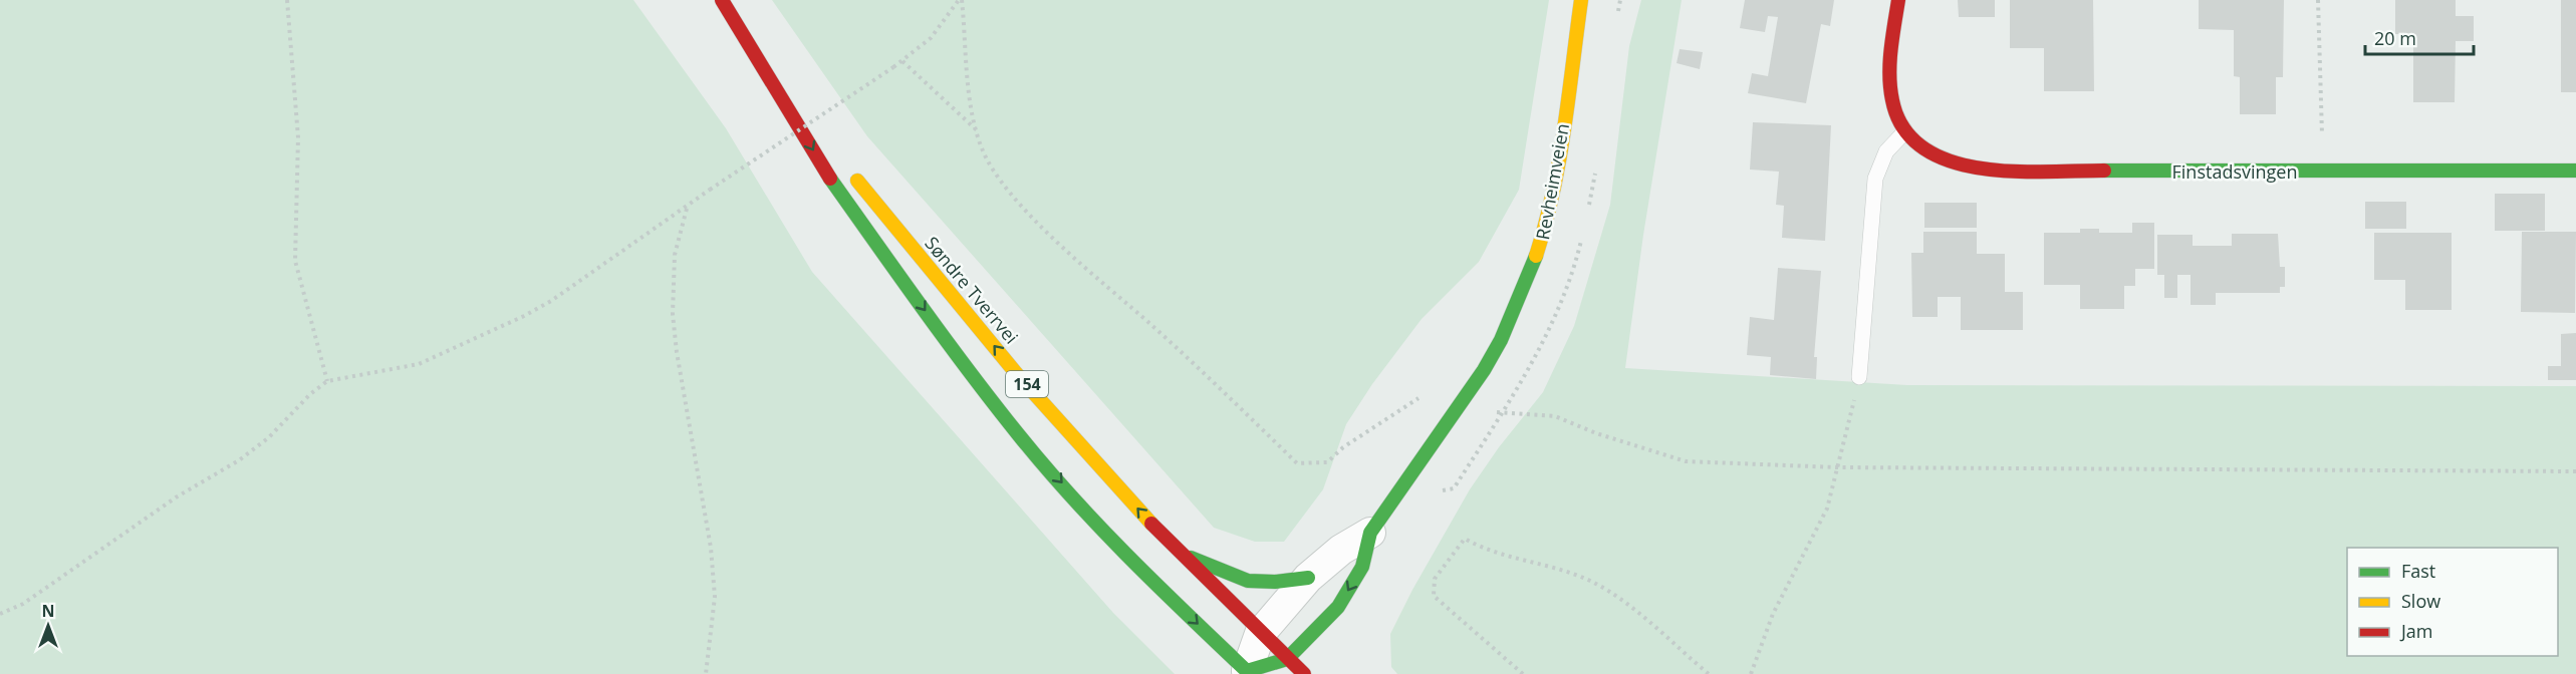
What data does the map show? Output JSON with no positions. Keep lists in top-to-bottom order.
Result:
{
  "streets": {
    "main road": [
      "Finstadsvingen",
      "Revheimveien",
      "Søndre Tverrvei",
      "154"
    ]
  },
  "crossings": [
    ["Revheimveien", "Søndre Tverrvei"],
    ["Revheimveien", "154"],
    ["Søndre Tverrvei", "154"]
  ],
  "legend": ["Fast", "Slow", "Jam"],
  "scale_bar": "20 m",
  "north": "top"
}
